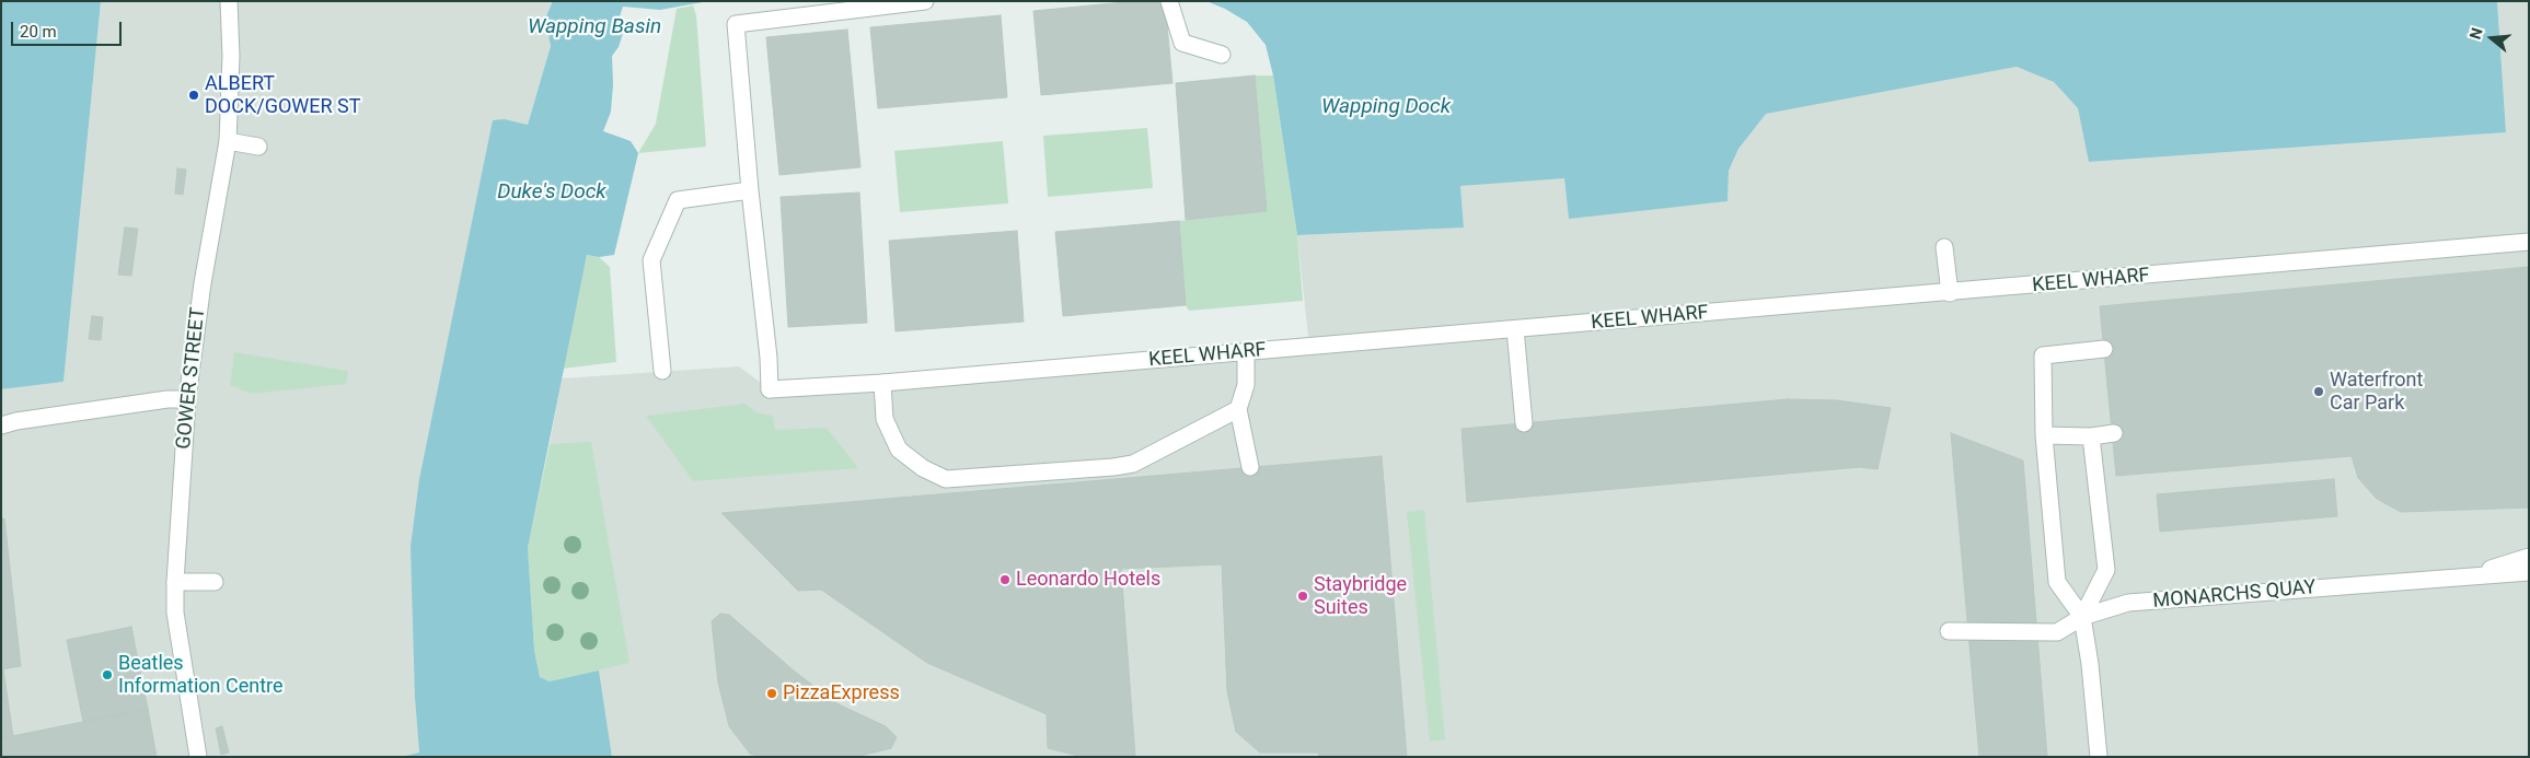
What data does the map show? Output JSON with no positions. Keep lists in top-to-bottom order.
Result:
{
  "streets": {
    "street": ["KEEL WHARF", "GOWER STREET", "MONARCHS QUAY"]
  },
  "water": ["Wapping Basin", "Wapping Dock", "Duke's Dock"],
  "places": [
    "ALBERT DOCK/GOWER ST",
    "Waterfront Car Park",
    "Leonardo Hotels",
    "Staybridge Suites",
    "Beatles Information Centre",
    "PizzaExpress"
  ],
  "scale_bar": "20 m",
  "north": "left"
}
